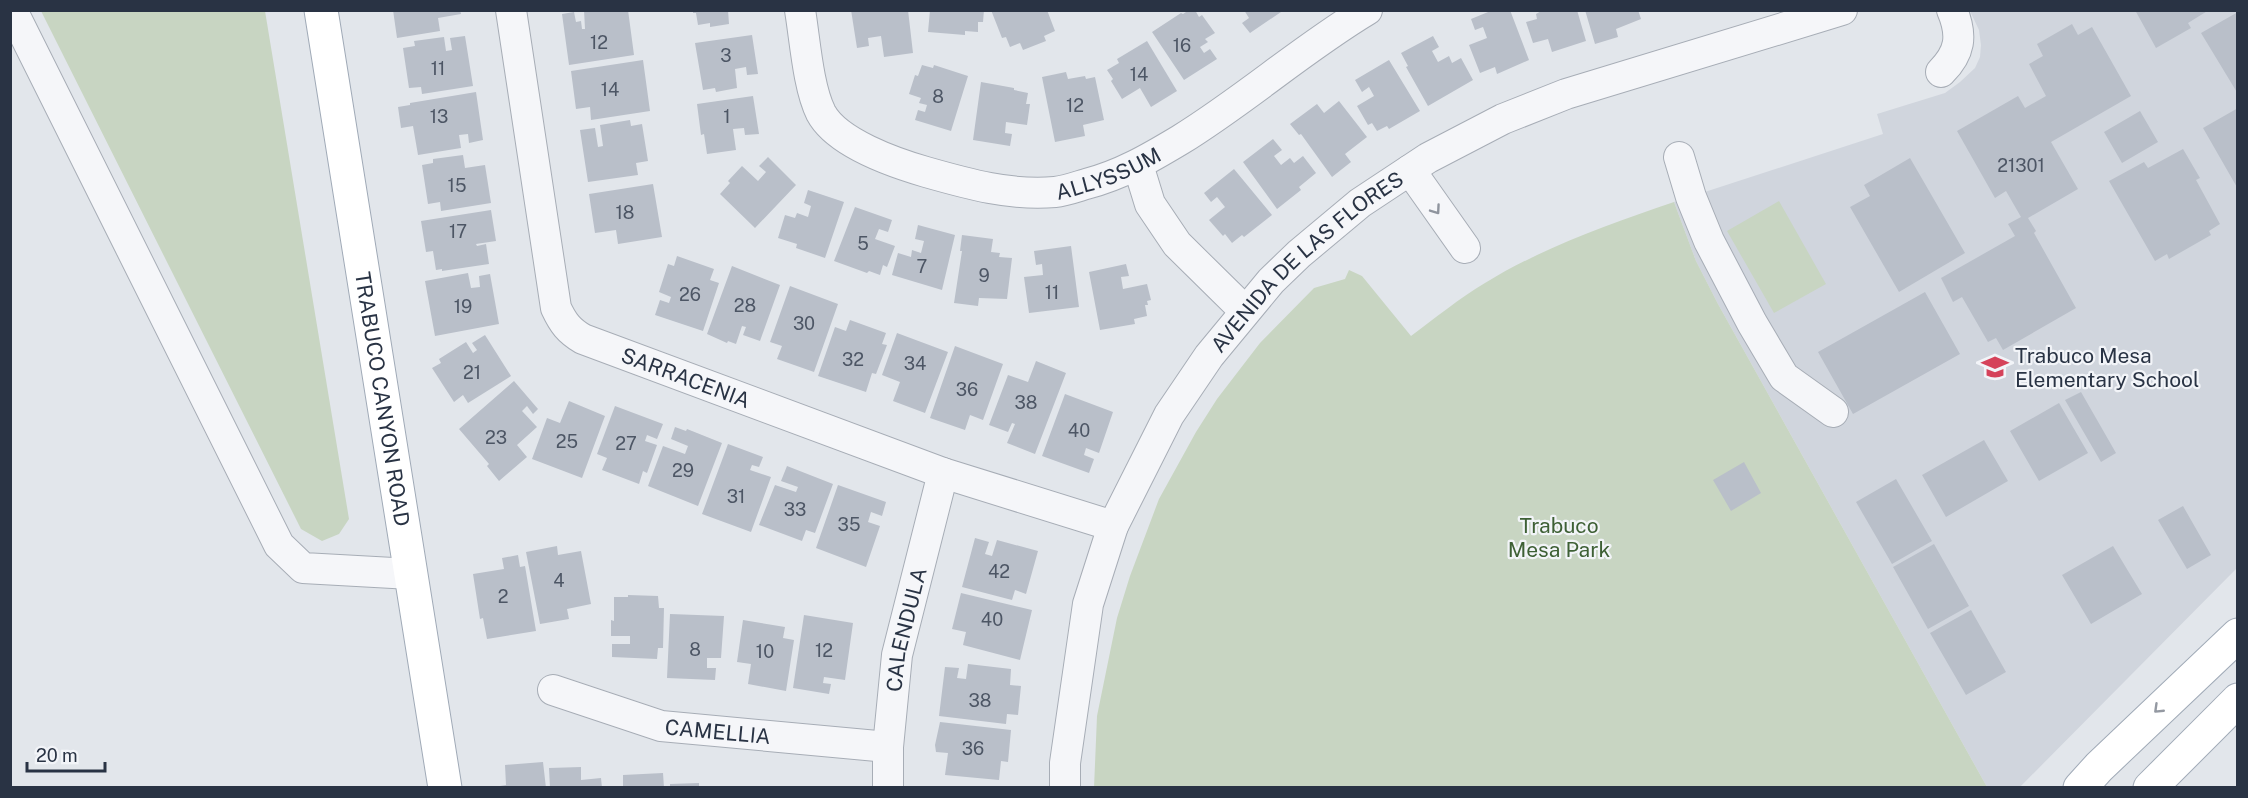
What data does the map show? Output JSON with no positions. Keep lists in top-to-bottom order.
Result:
{
  "streets": {
    "main road": ["TRABUCO CANYON ROAD"],
    "street": [
      "ALLYSSUM",
      "AVENIDA DE LAS FLORES",
      "SARRACENIA",
      "CALENDULA",
      "CAMELLIA"
    ]
  },
  "crossings": [
    ["AVENIDA DE LAS FLORES", "SARRACENIA"],
    ["SARRACENIA", "CALENDULA"],
    ["CALENDULA", "CAMELLIA"]
  ],
  "parks": ["Trabuco Mesa Park"],
  "places": {
    "school or university": ["Trabuco Mesa Elementary School"]
  },
  "house_numbers": [
    "12",
    "16",
    "3",
    "11",
    "14",
    "14",
    "8",
    "12",
    "13",
    "1",
    "21301",
    "15",
    "18",
    "17",
    "5",
    "7",
    "9",
    "11",
    "26",
    "28",
    "19",
    "30",
    "32",
    "34",
    "21",
    "36",
    "38",
    "40",
    "23",
    "25",
    "27",
    "29",
    "31",
    "33",
    "35",
    "42",
    "4",
    "2",
    "40",
    "8",
    "12",
    "10",
    "38",
    "36"
  ],
  "scale_bar": "20 m"
}
